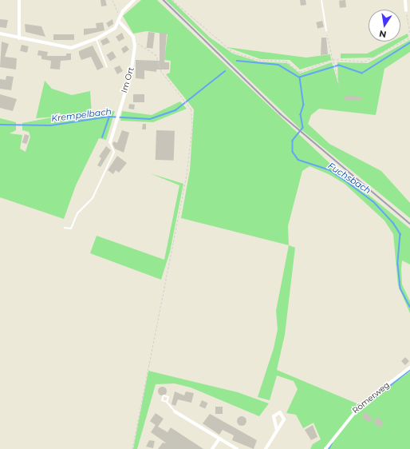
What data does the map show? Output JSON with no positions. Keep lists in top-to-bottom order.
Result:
{
  "streets": {
    "street": ["Im Ort", "Römerweg"]
  },
  "water": ["Krempelbach", "Fuchsbach"],
  "north": "bottom"
}
